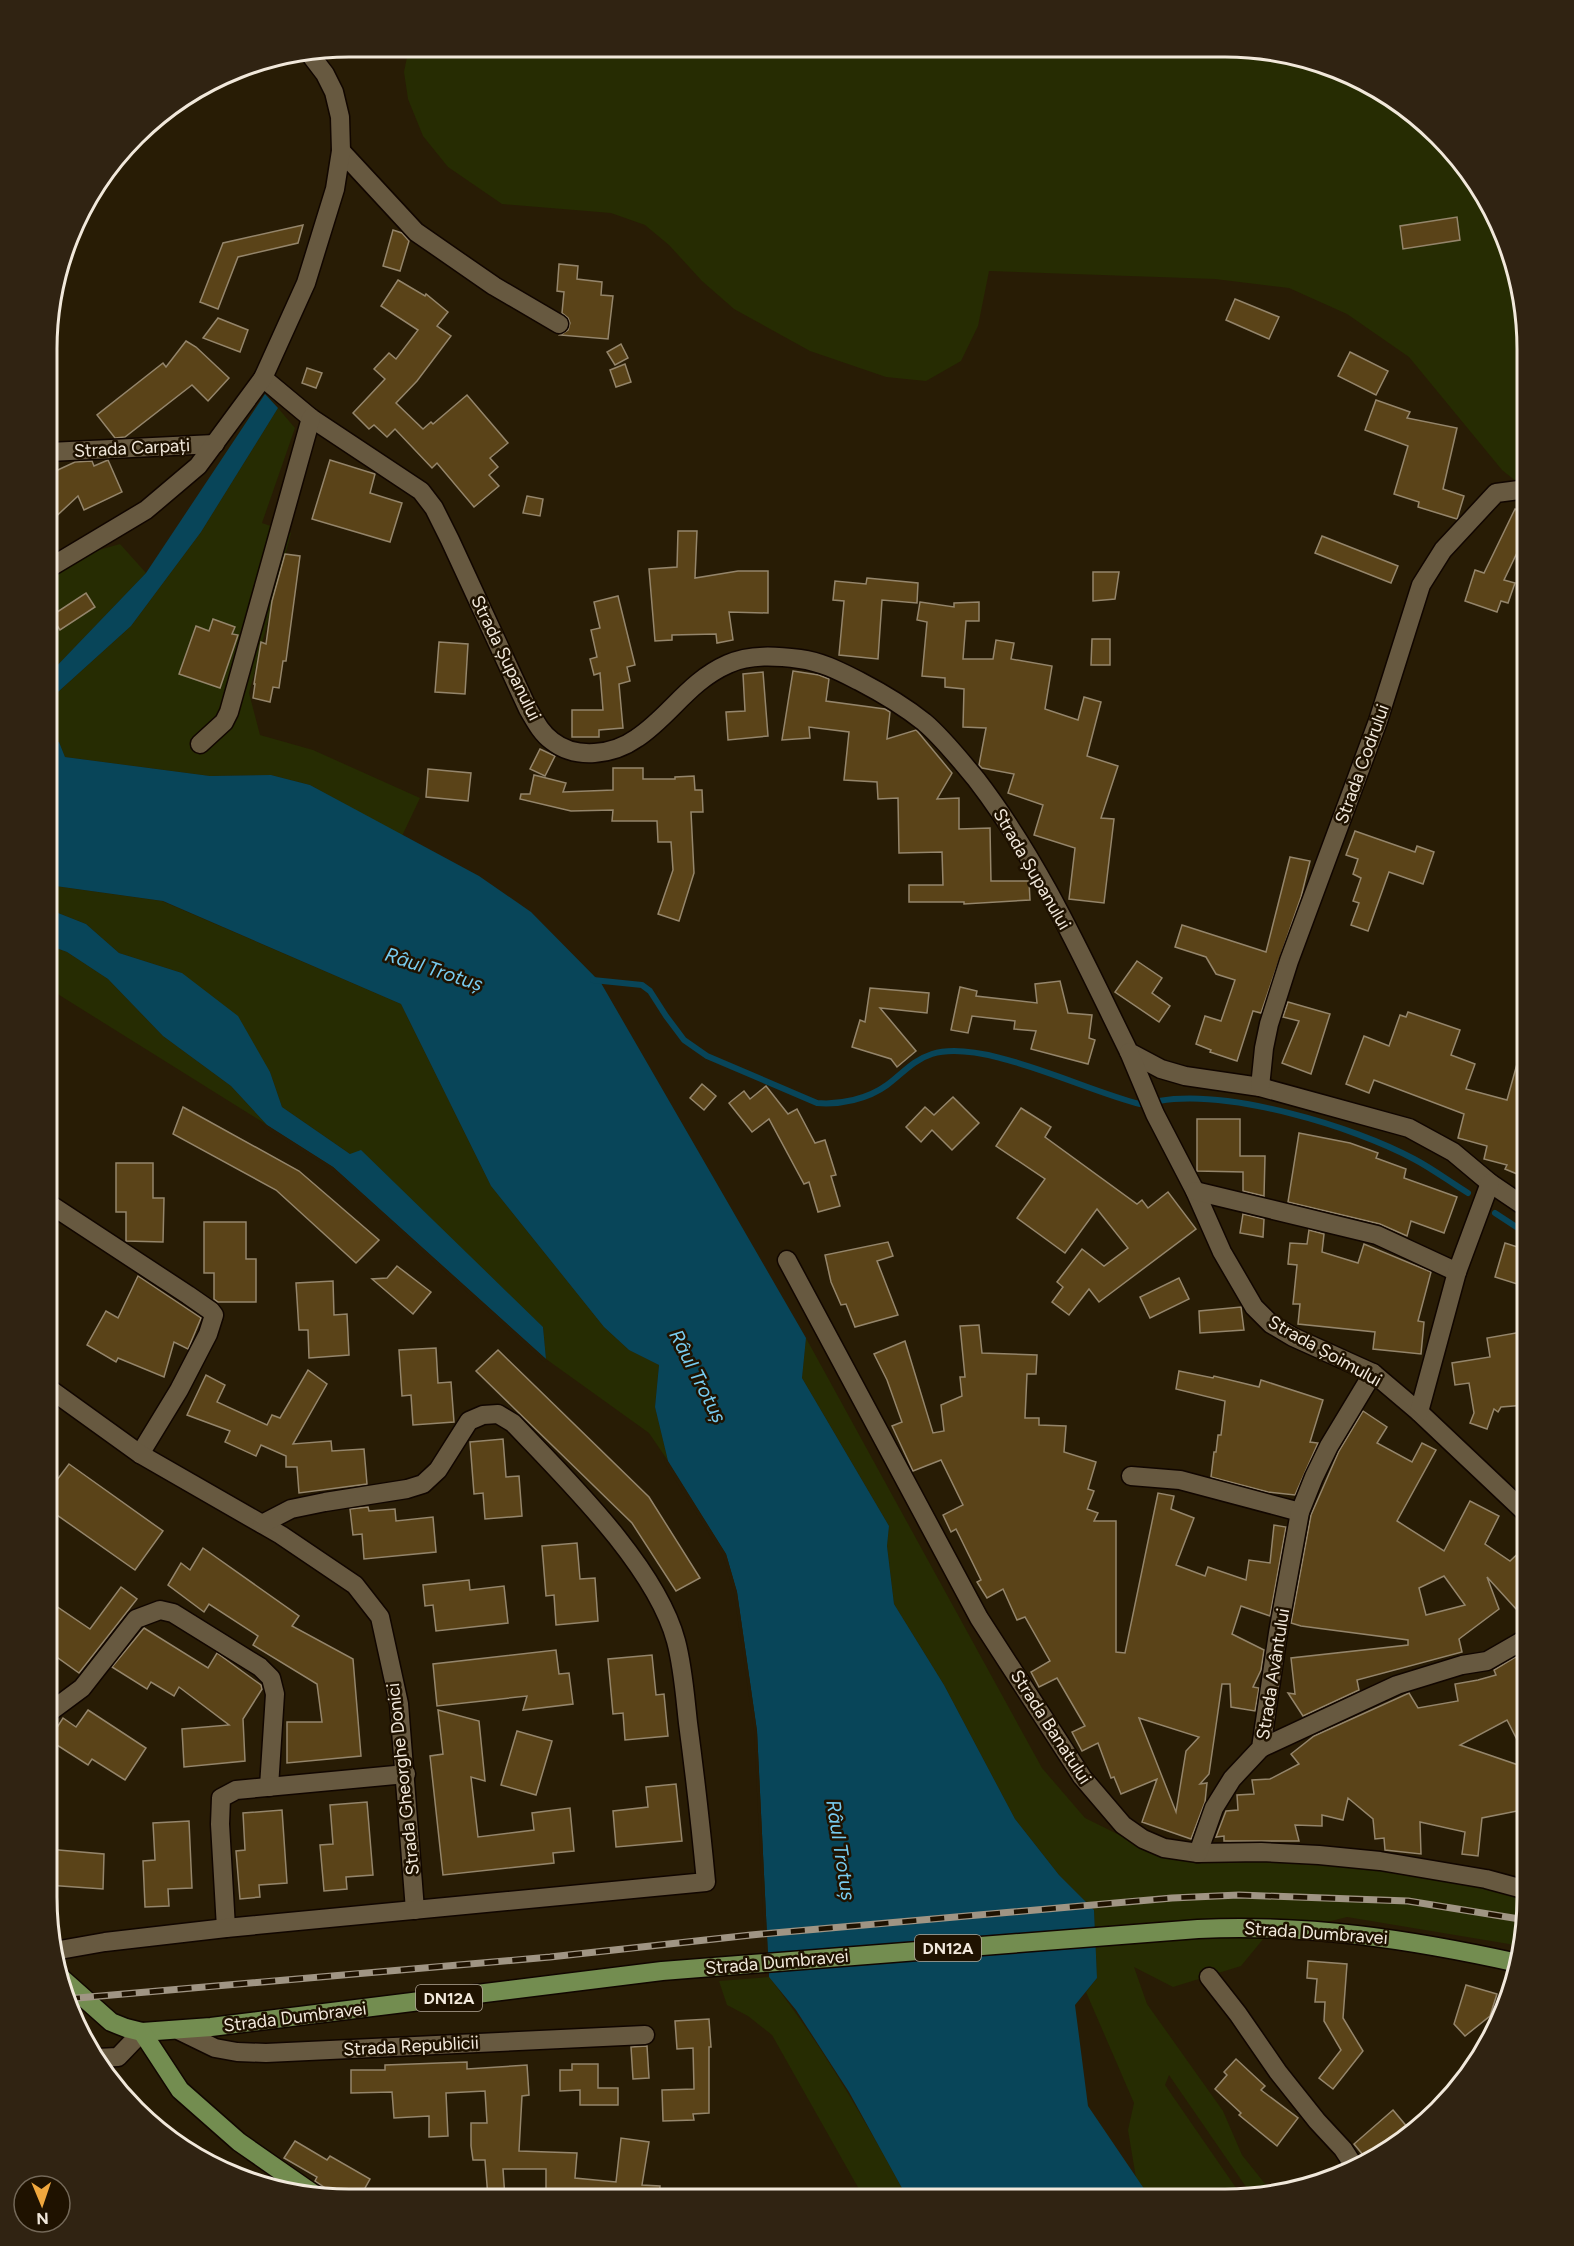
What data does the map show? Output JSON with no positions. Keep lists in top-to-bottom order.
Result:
{
  "streets": {
    "main road": ["Strada Dumbravei", "DN12A"],
    "street": [
      "Strada Carpați",
      "Strada Șupanului",
      "Strada Codrului",
      "Strada Șoimului",
      "Strada Avântului",
      "Strada Banatului",
      "Strada Gheorghe Donici",
      "Strada Republicii"
    ]
  },
  "crossings": [
    ["Strada Carpați", "Strada Șupanului"],
    ["Strada Șupanului", "Strada Șoimului"],
    ["Strada Șoimului", "Strada Avântului"],
    ["Strada Avântului", "Strada Banatului"],
    ["Strada Dumbravei", "Strada Republicii"]
  ],
  "water": ["Râul Trotuș"],
  "north": "bottom"
}
